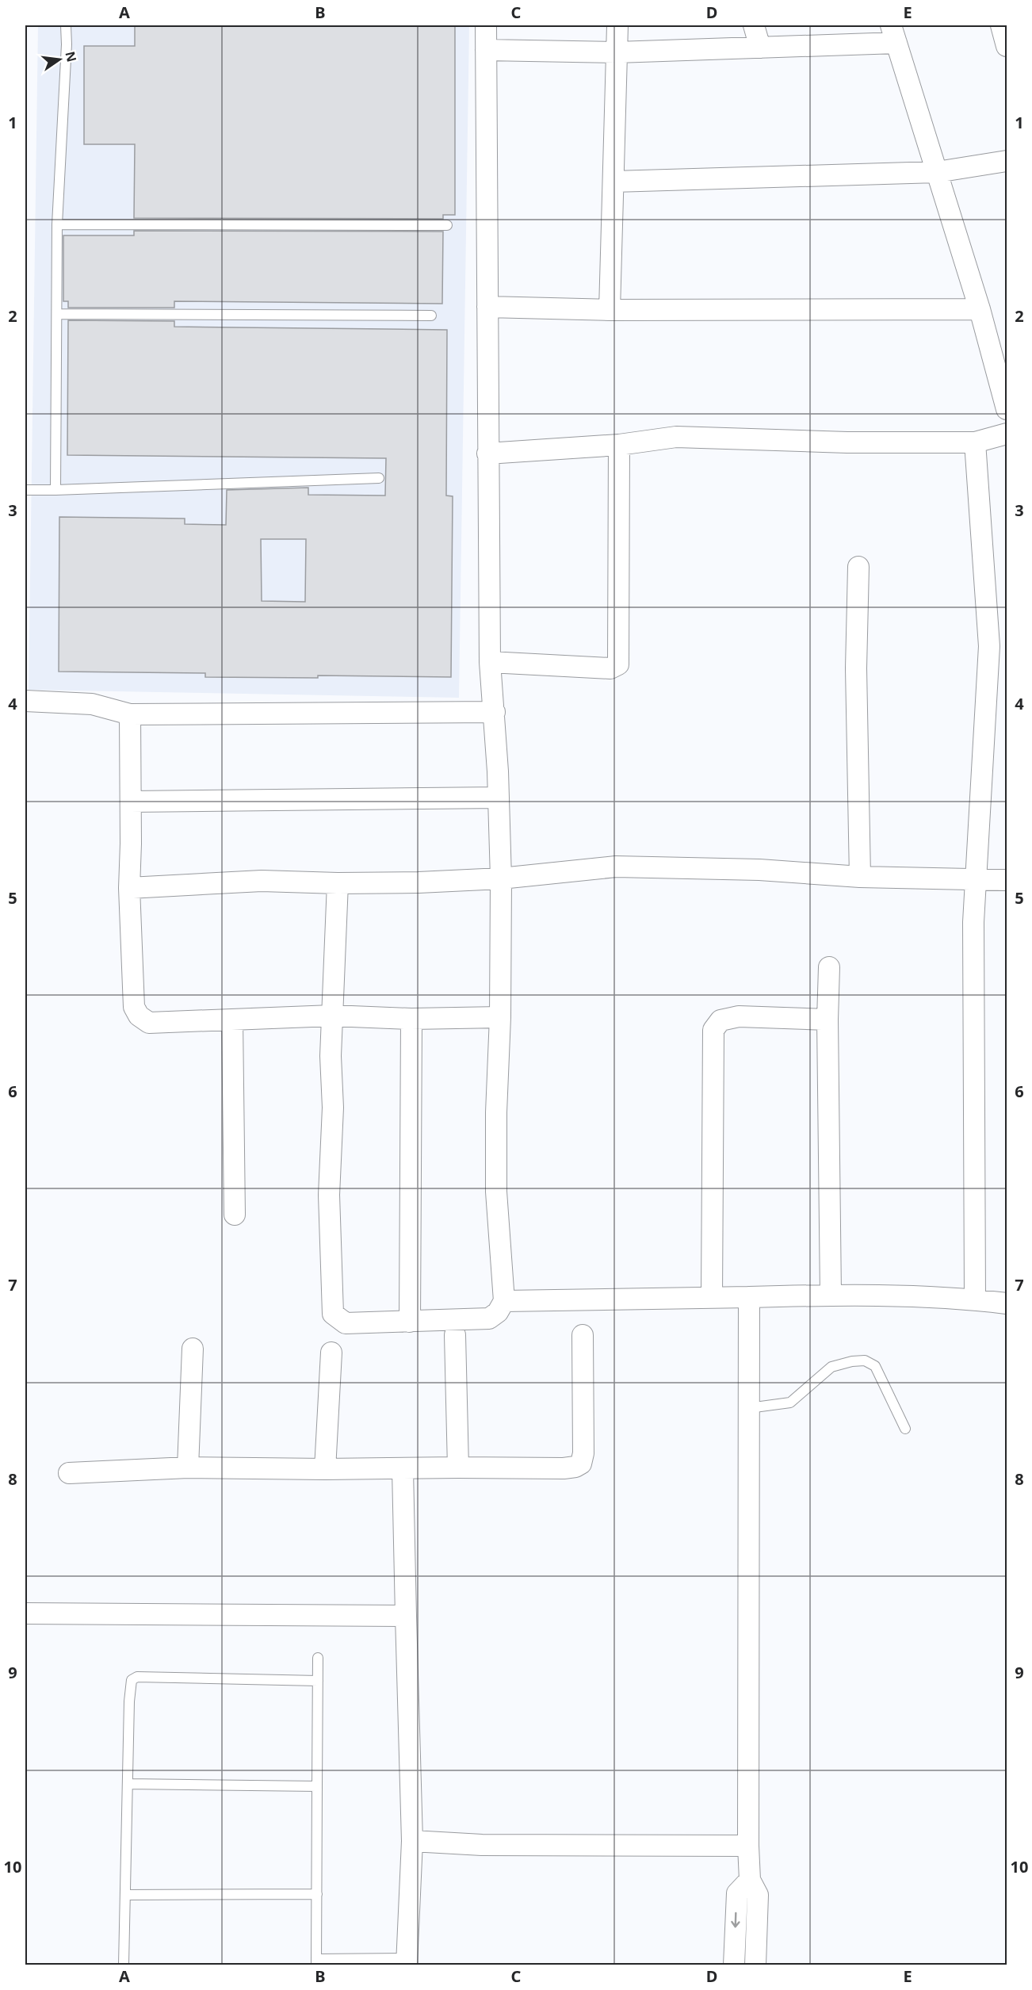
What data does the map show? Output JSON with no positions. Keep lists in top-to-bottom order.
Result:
{
  "north": "right",
  "grid": {
    "columns": [
      "A",
      "B",
      "C",
      "D",
      "E"
    ],
    "rows": [
      "1",
      "2",
      "3",
      "4",
      "5",
      "6",
      "7",
      "8",
      "9",
      "10"
    ]
  }
}
